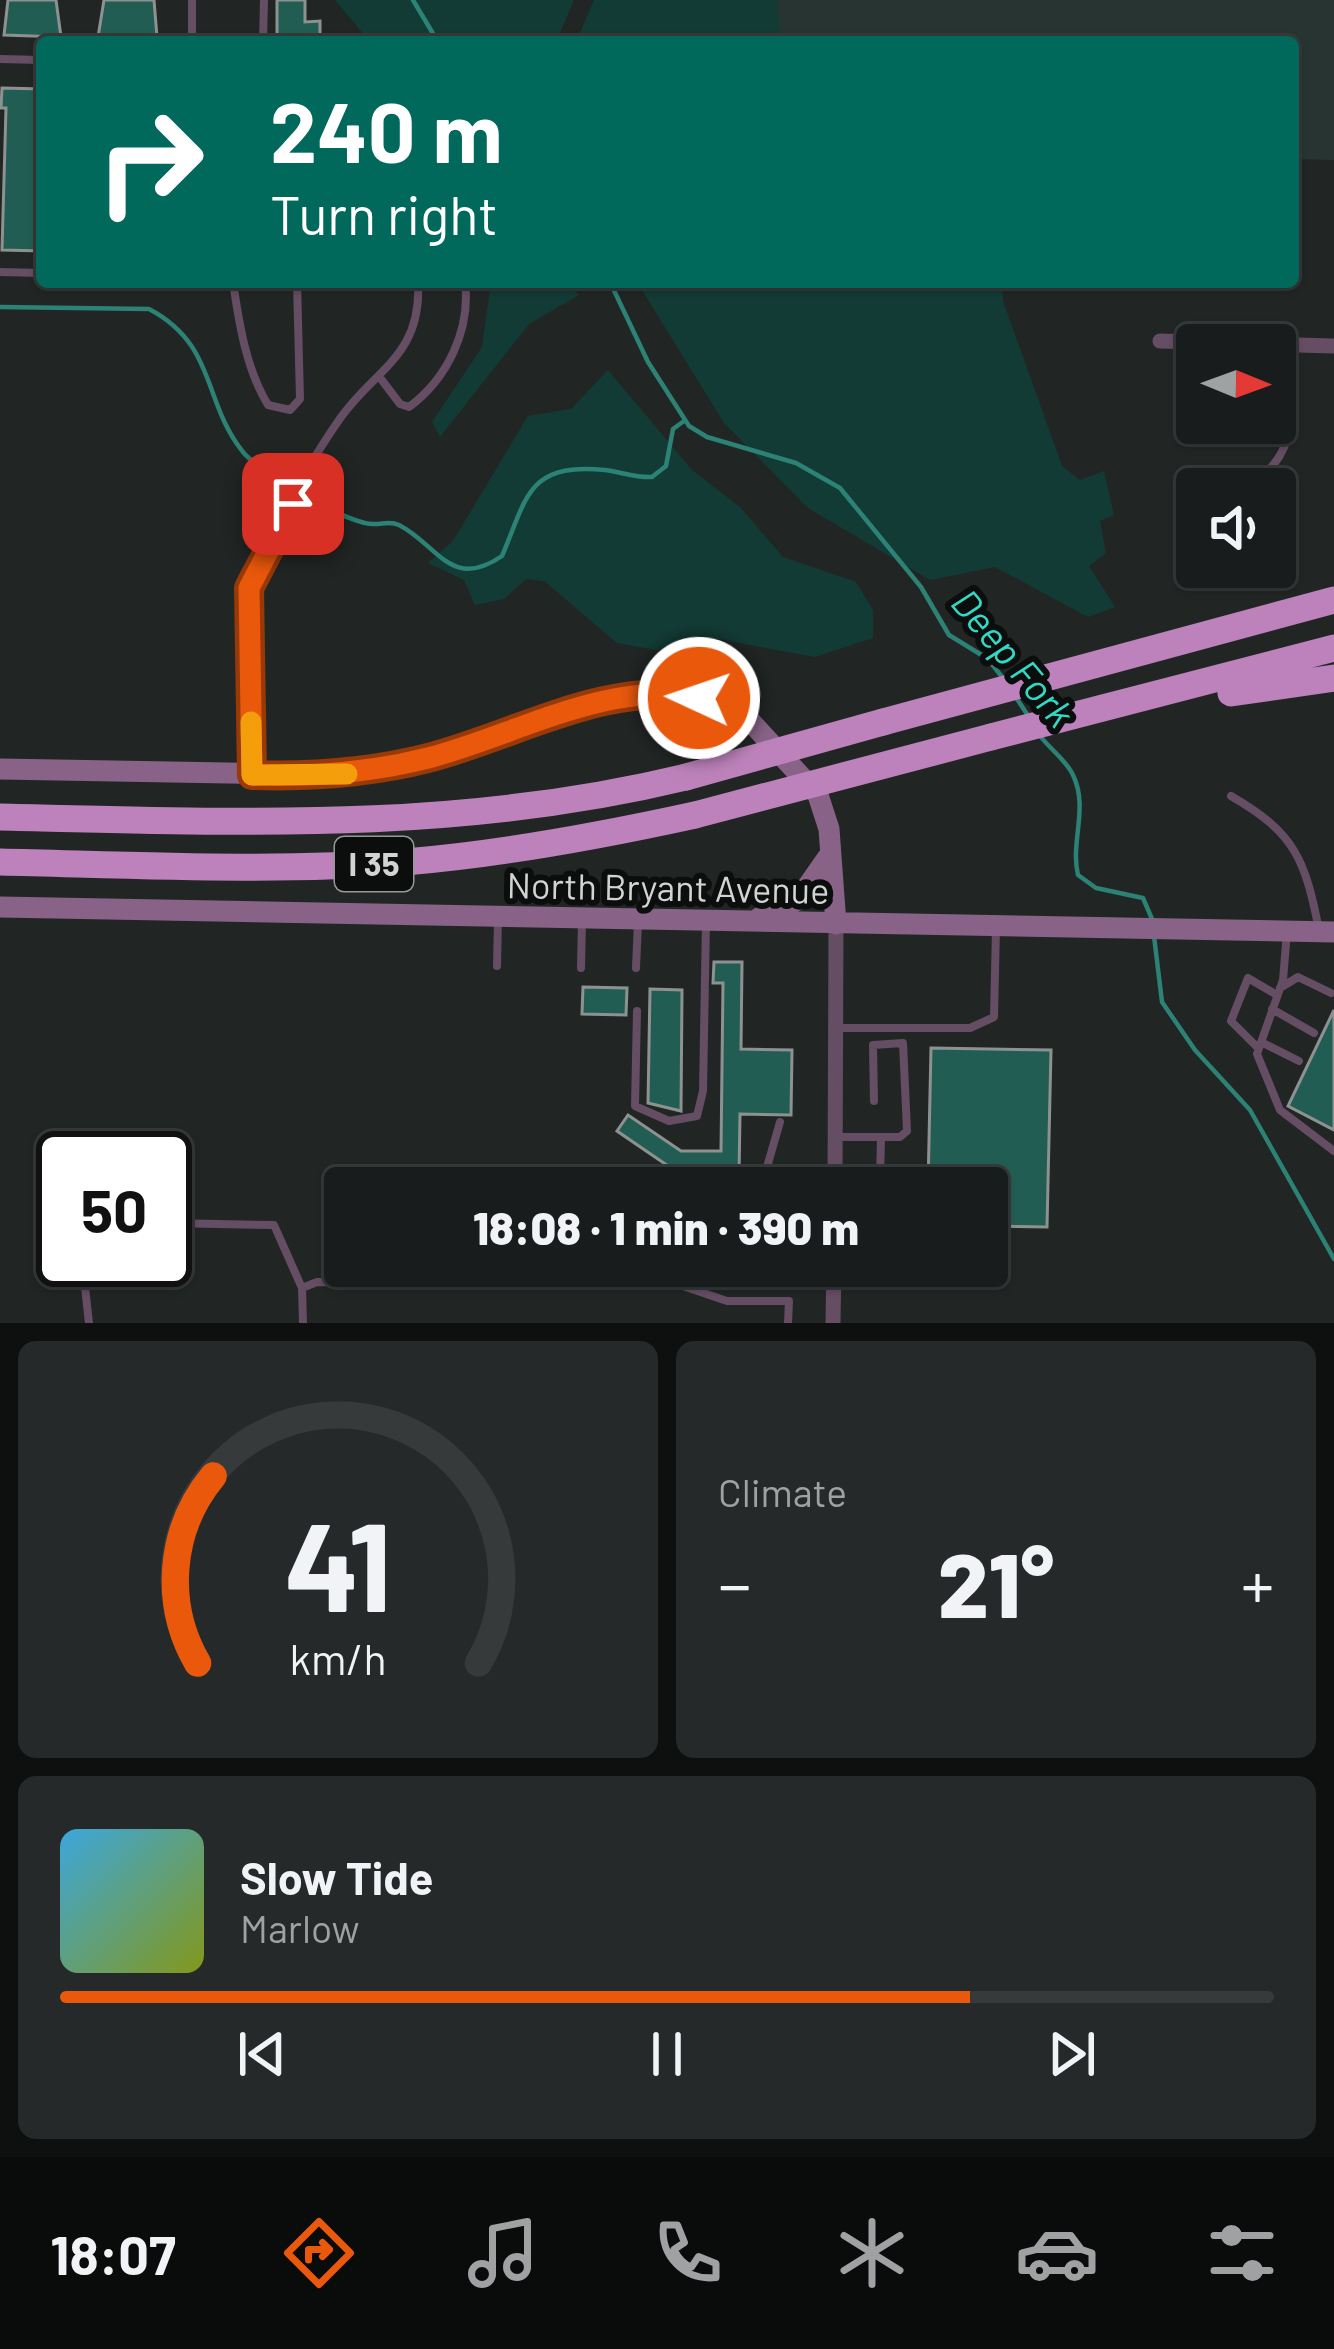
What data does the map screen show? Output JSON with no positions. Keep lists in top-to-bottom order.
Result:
{
  "streets": {
    "highway": ["I 35"],
    "main road": ["North Bryant Avenue"]
  },
  "water": ["Deep Fork"],
  "north": "right",
  "page": {
    "turn": ["240 m", "Turn right"],
    "limit": "50",
    "trip": "18:08 · 1 min · 390 m",
    "tile": "Climate",
    "heat": ["−", "21°", "+"],
    "song": ["Slow Tide", "Marlow"],
    "tabs": "18:07",
    "gauge": ["41", "km/h"]
  }
}
